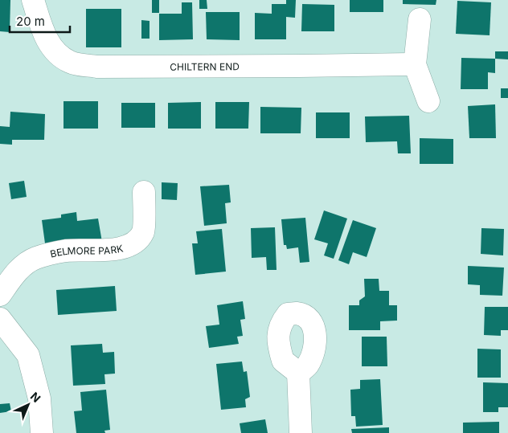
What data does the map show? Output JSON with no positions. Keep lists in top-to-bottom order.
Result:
{
  "streets": {
    "street": ["CHILTERN END", "BELMORE PARK"]
  },
  "scale_bar": "20 m",
  "north": "top right"
}
